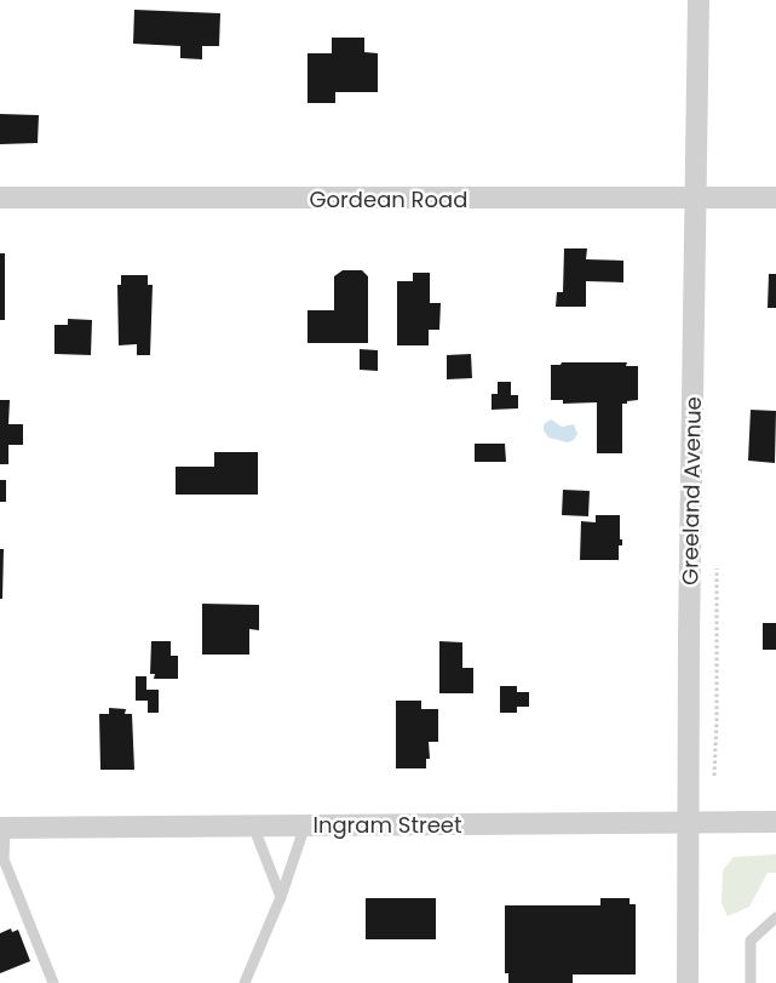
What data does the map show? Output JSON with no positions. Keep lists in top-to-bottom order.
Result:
{
  "streets": {
    "street": ["Gordean Road", "Greeland Avenue", "Ingram Street"]
  },
  "crossings": [
    ["Gordean Road", "Greeland Avenue"],
    ["Greeland Avenue", "Ingram Street"]
  ]
}
